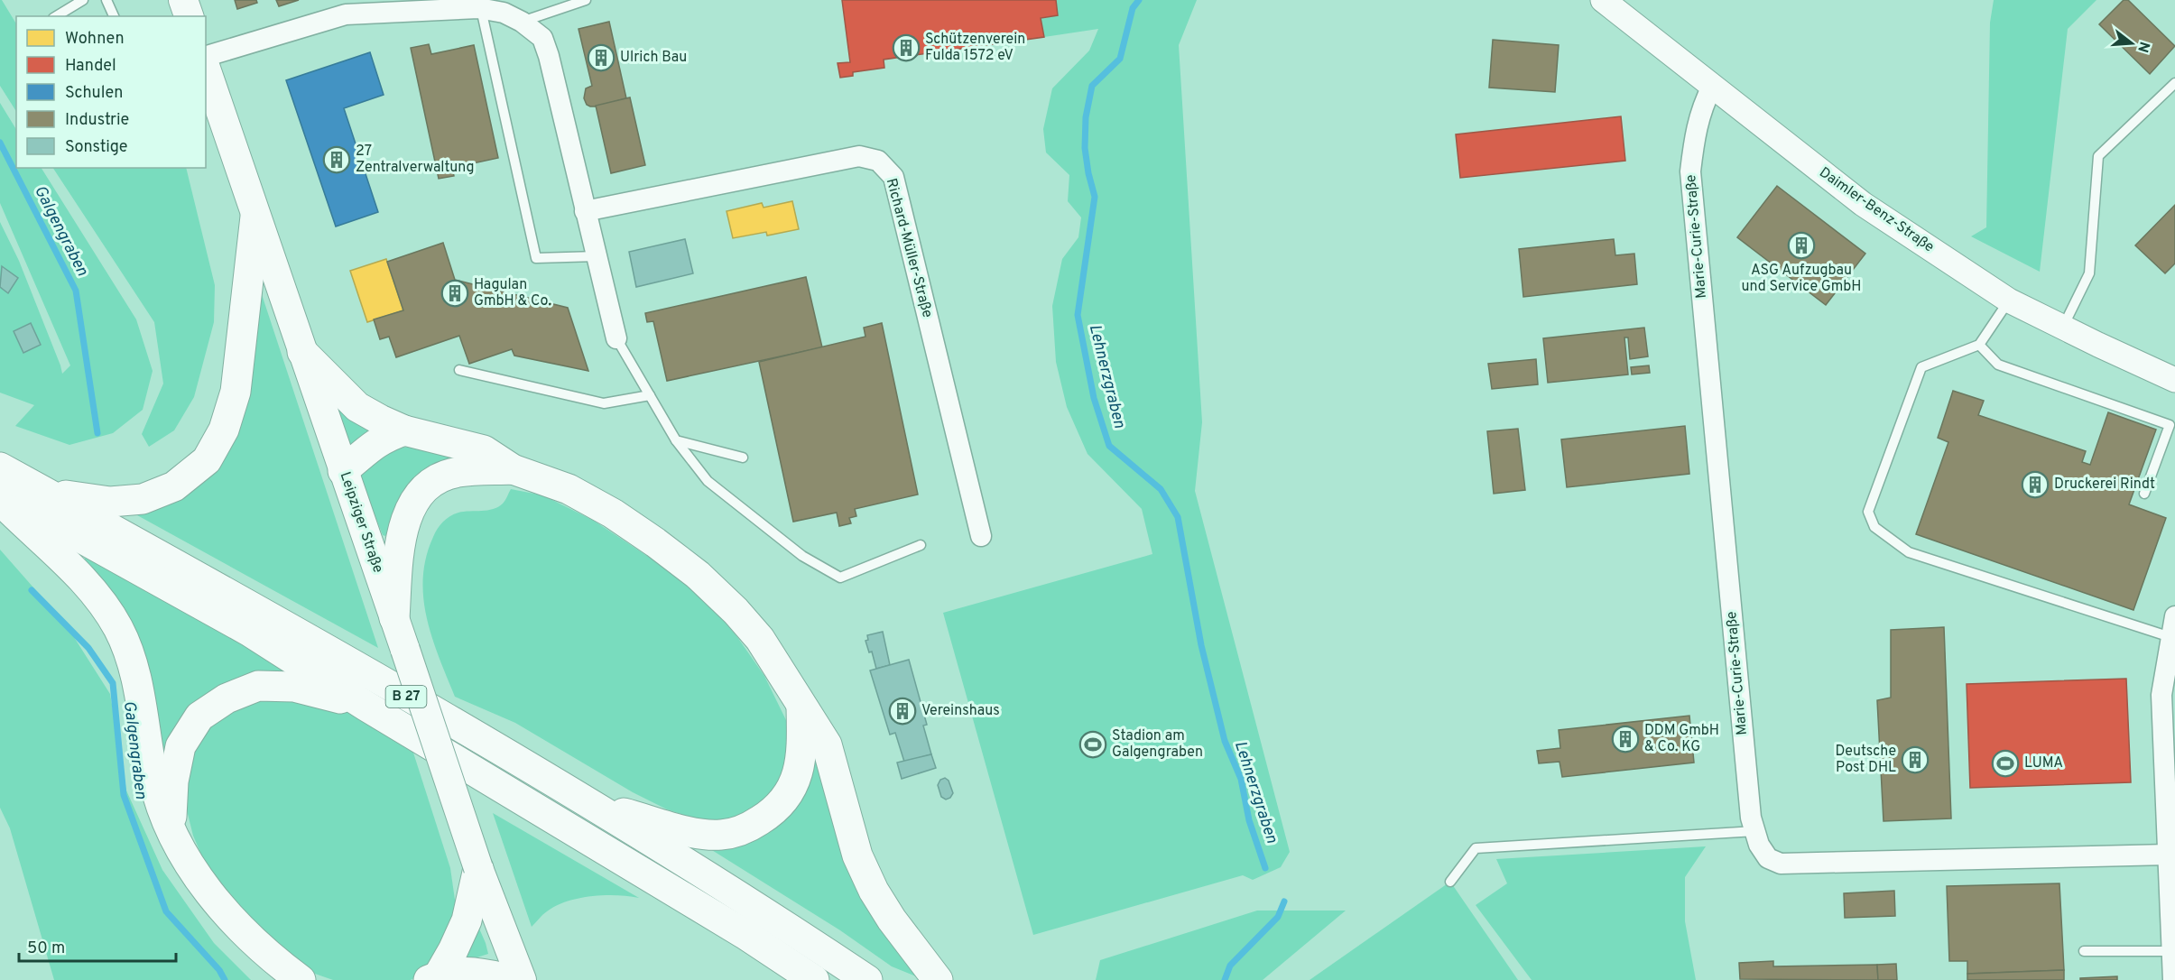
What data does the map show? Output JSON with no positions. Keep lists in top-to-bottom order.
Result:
{
  "streets": {
    "highway": ["B 27"],
    "main road": ["Leipziger Straße"],
    "street": ["Daimler-Benz-Straße", "Marie-Curie-Straße", "Richard-Müller-Straße"]
  },
  "crossings": [
    ["Daimler-Benz-Straße", "Marie-Curie-Straße"]
  ],
  "water": ["Galgengraben", "Lehnerzgraben"],
  "places": {
    "building": [
      "Schützenverein Fulda 1572 eV",
      "Ulrich Bau",
      "27 Zentralverwaltung",
      "ASG Aufzugbau und Service GmbH",
      "Hagulan GmbH & Co.",
      "Druckerei Rindt",
      "Vereinshaus",
      "DDM GmbH & Co. KG",
      "Deutsche Post DHL"
    ],
    "sports": ["Stadion am Galgengraben", "LUMA"]
  },
  "legend": [
    "Wohnen",
    "Handel",
    "Schulen",
    "Industrie",
    "Sonstige"
  ],
  "scale_bar": "50 m",
  "north": "right"
}
